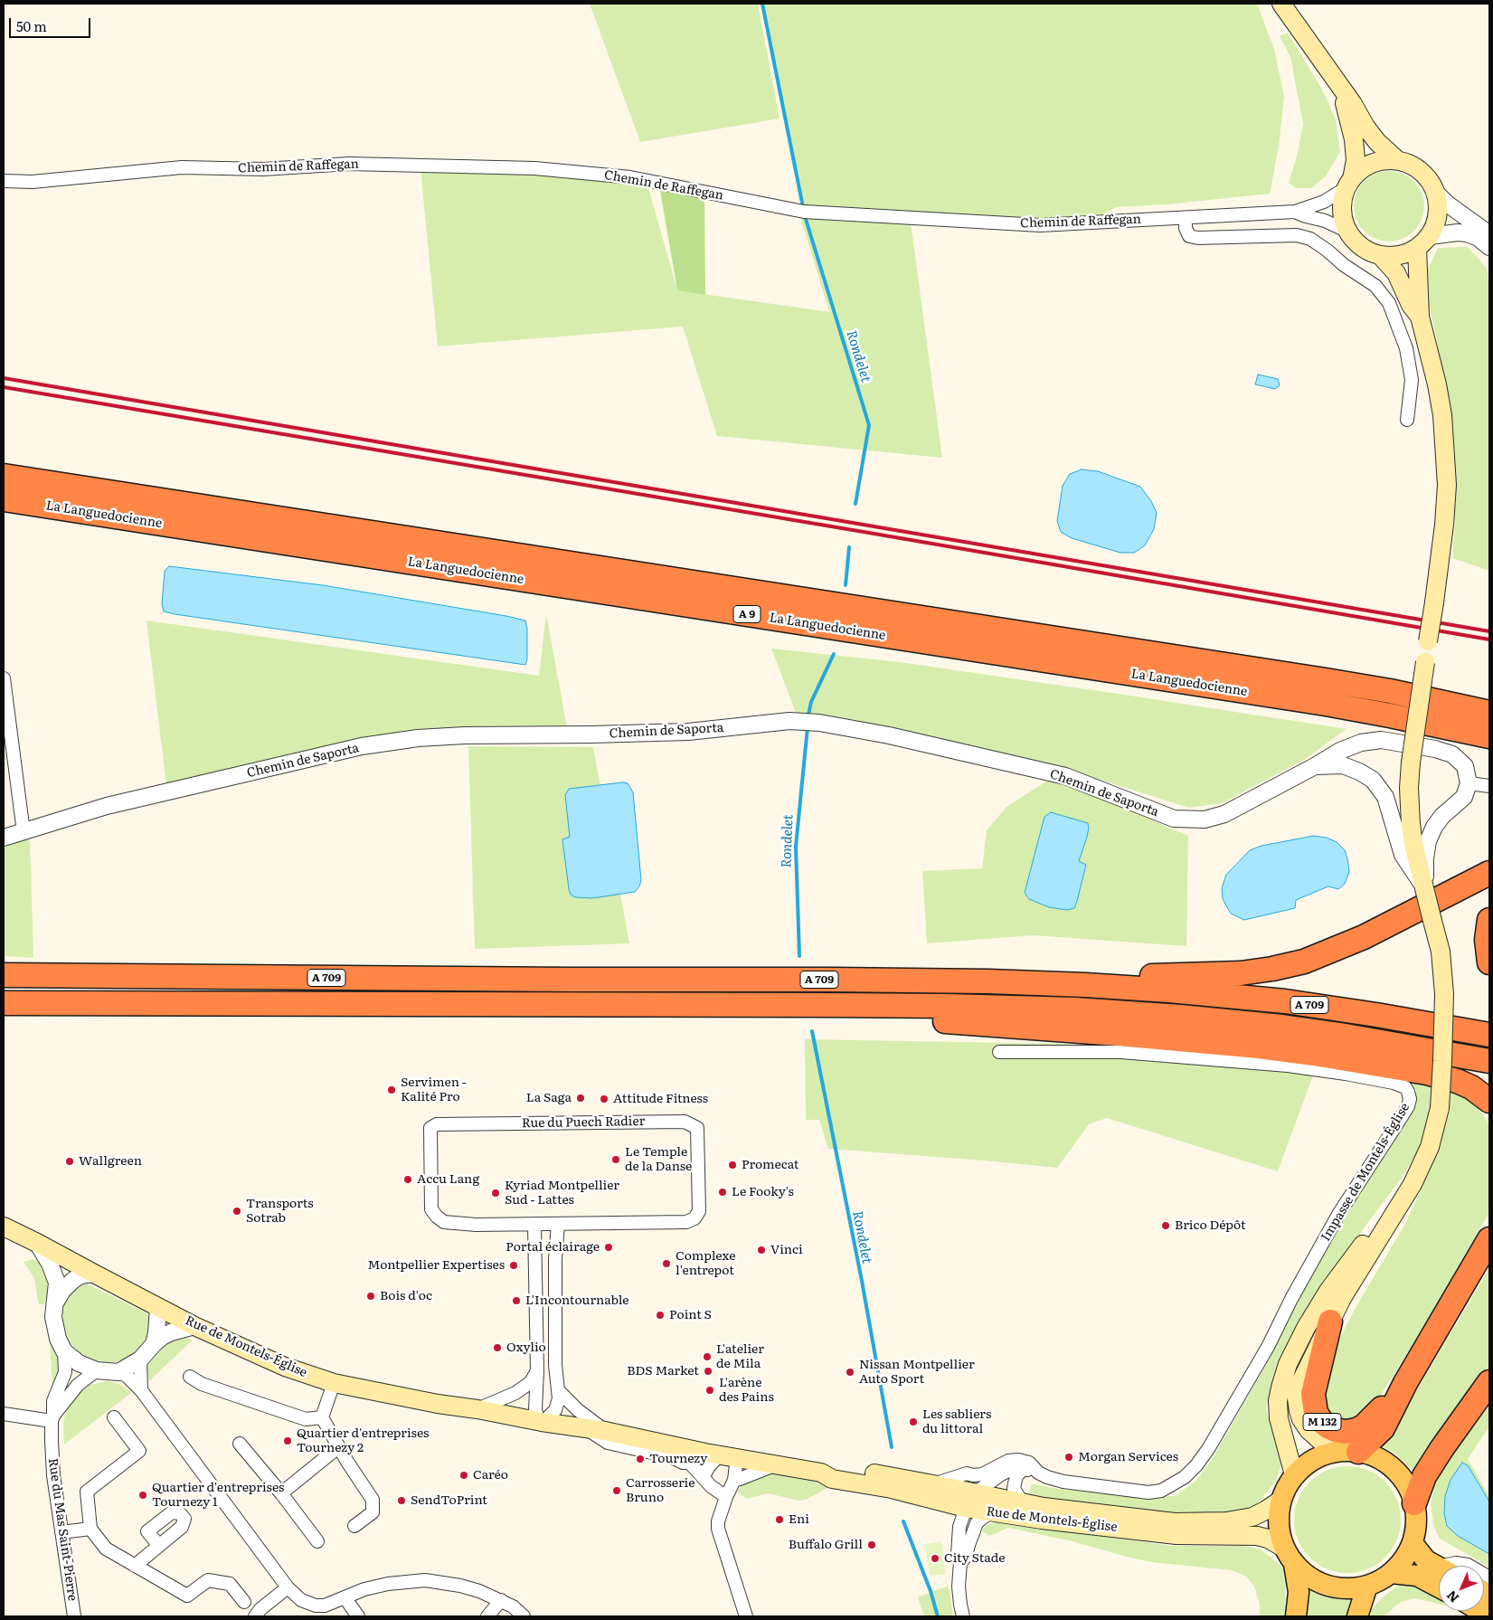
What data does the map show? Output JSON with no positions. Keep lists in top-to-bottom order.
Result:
{
  "streets": {
    "highway": [
      "La Languedocienne",
      "A 9",
      "A 709",
      "M 132"
    ],
    "main road": ["Rue de Montels-Église"],
    "street": [
      "Chemin de Raffegan",
      "Chemin de Saporta",
      "Rue du Puech Radier",
      "Impasse de Montels-Église",
      "Rue du Mas Saint-Pierre"
    ]
  },
  "crossings": [
    ["Chemin de Raffegan", "M 132"],
    ["Chemin de Saporta", "M 132"],
    ["Impasse de Montels-Église", "Rue de Montels-Église"],
    ["Rue de Montels-Église", "M 132"],
    ["Rue de Montels-Église", "Rue du Mas Saint-Pierre"]
  ],
  "water": ["Rondelet"],
  "places": [
    "Servimen - Kalité Pro",
    "La Saga",
    "Attitude Fitness",
    "Le Temple de la Danse",
    "Wallgreen",
    "Promecat",
    "Accu Lang",
    "Le Fooky's",
    "Kyriad Montpellier Sud - Lattes",
    "Transports Sotrab",
    "Brico Dépôt",
    "Portal éclairage",
    "Vinci",
    "Complexe l'entrepot",
    "Montpellier Expertises",
    "Bois d'oc",
    "L'Incontournable",
    "Point S",
    "Oxylio",
    "L'atelier de Mila",
    "BDS Market",
    "Nissan Montpellier Auto Sport",
    "L'arène des Pains",
    "Les sabliers du littoral",
    "Quartier d'entreprises Tournezy 2",
    "Morgan Services",
    "Tournezy",
    "Caréo",
    "Carrosserie Bruno",
    "Quartier d'entreprises Tournezy 1",
    "SendToPrint",
    "Eni",
    "Buffalo Grill",
    "City Stade"
  ],
  "scale_bar": "50 m",
  "north": "bottom left"
}
